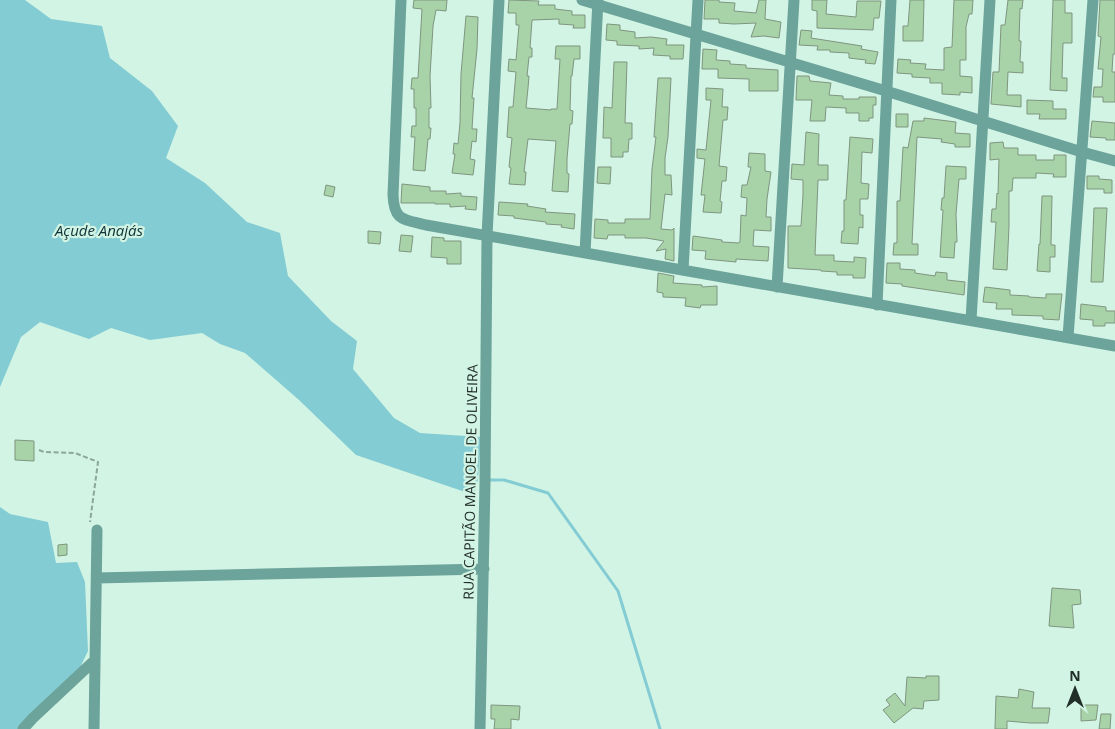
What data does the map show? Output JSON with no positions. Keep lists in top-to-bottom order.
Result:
{
  "streets": {
    "street": ["RUA CAPITÃO MANOEL DE OLIVEIRA"]
  },
  "water": ["Açude Anajás"],
  "north": "top"
}
